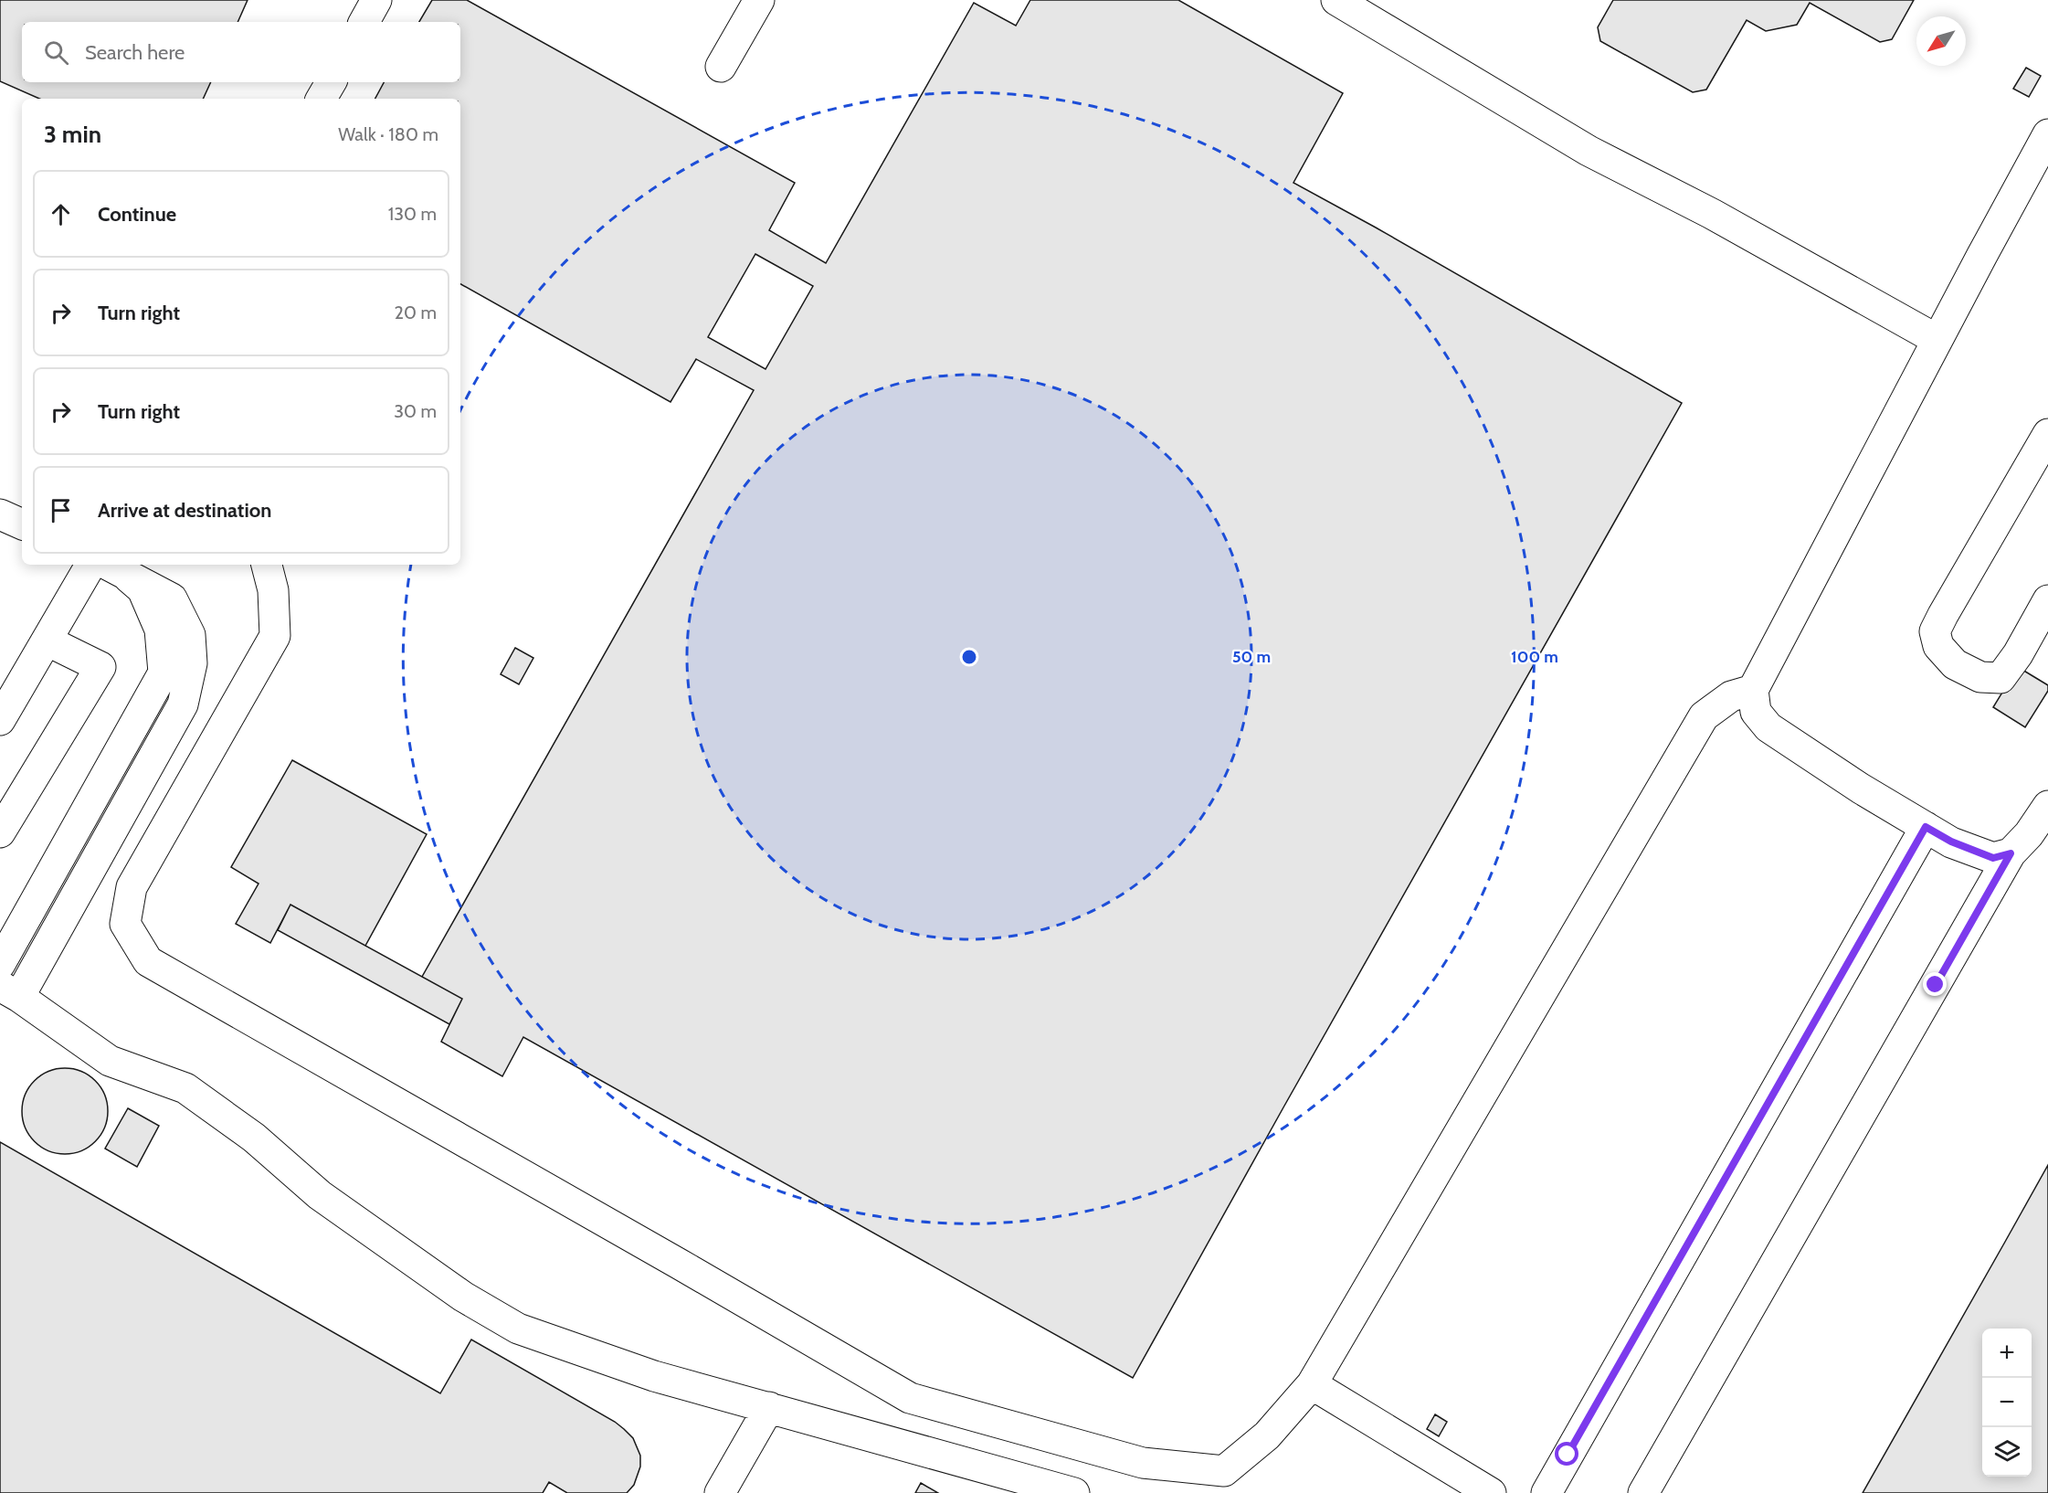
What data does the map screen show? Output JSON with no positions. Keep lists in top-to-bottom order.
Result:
{
  "north": "bottom left",
  "page": {
    "search": "Search here",
    "heading": ["3 min", "Walk · 180 m"],
    "list": [
      ["Continue", "130 m"],
      ["Turn right", "20 m"],
      ["Turn right", "30 m"],
      "Arrive at destination"
    ],
    "map_buttons": ["+", "−"]
  },
  "rings": ["50 m", "100 m"]
}
